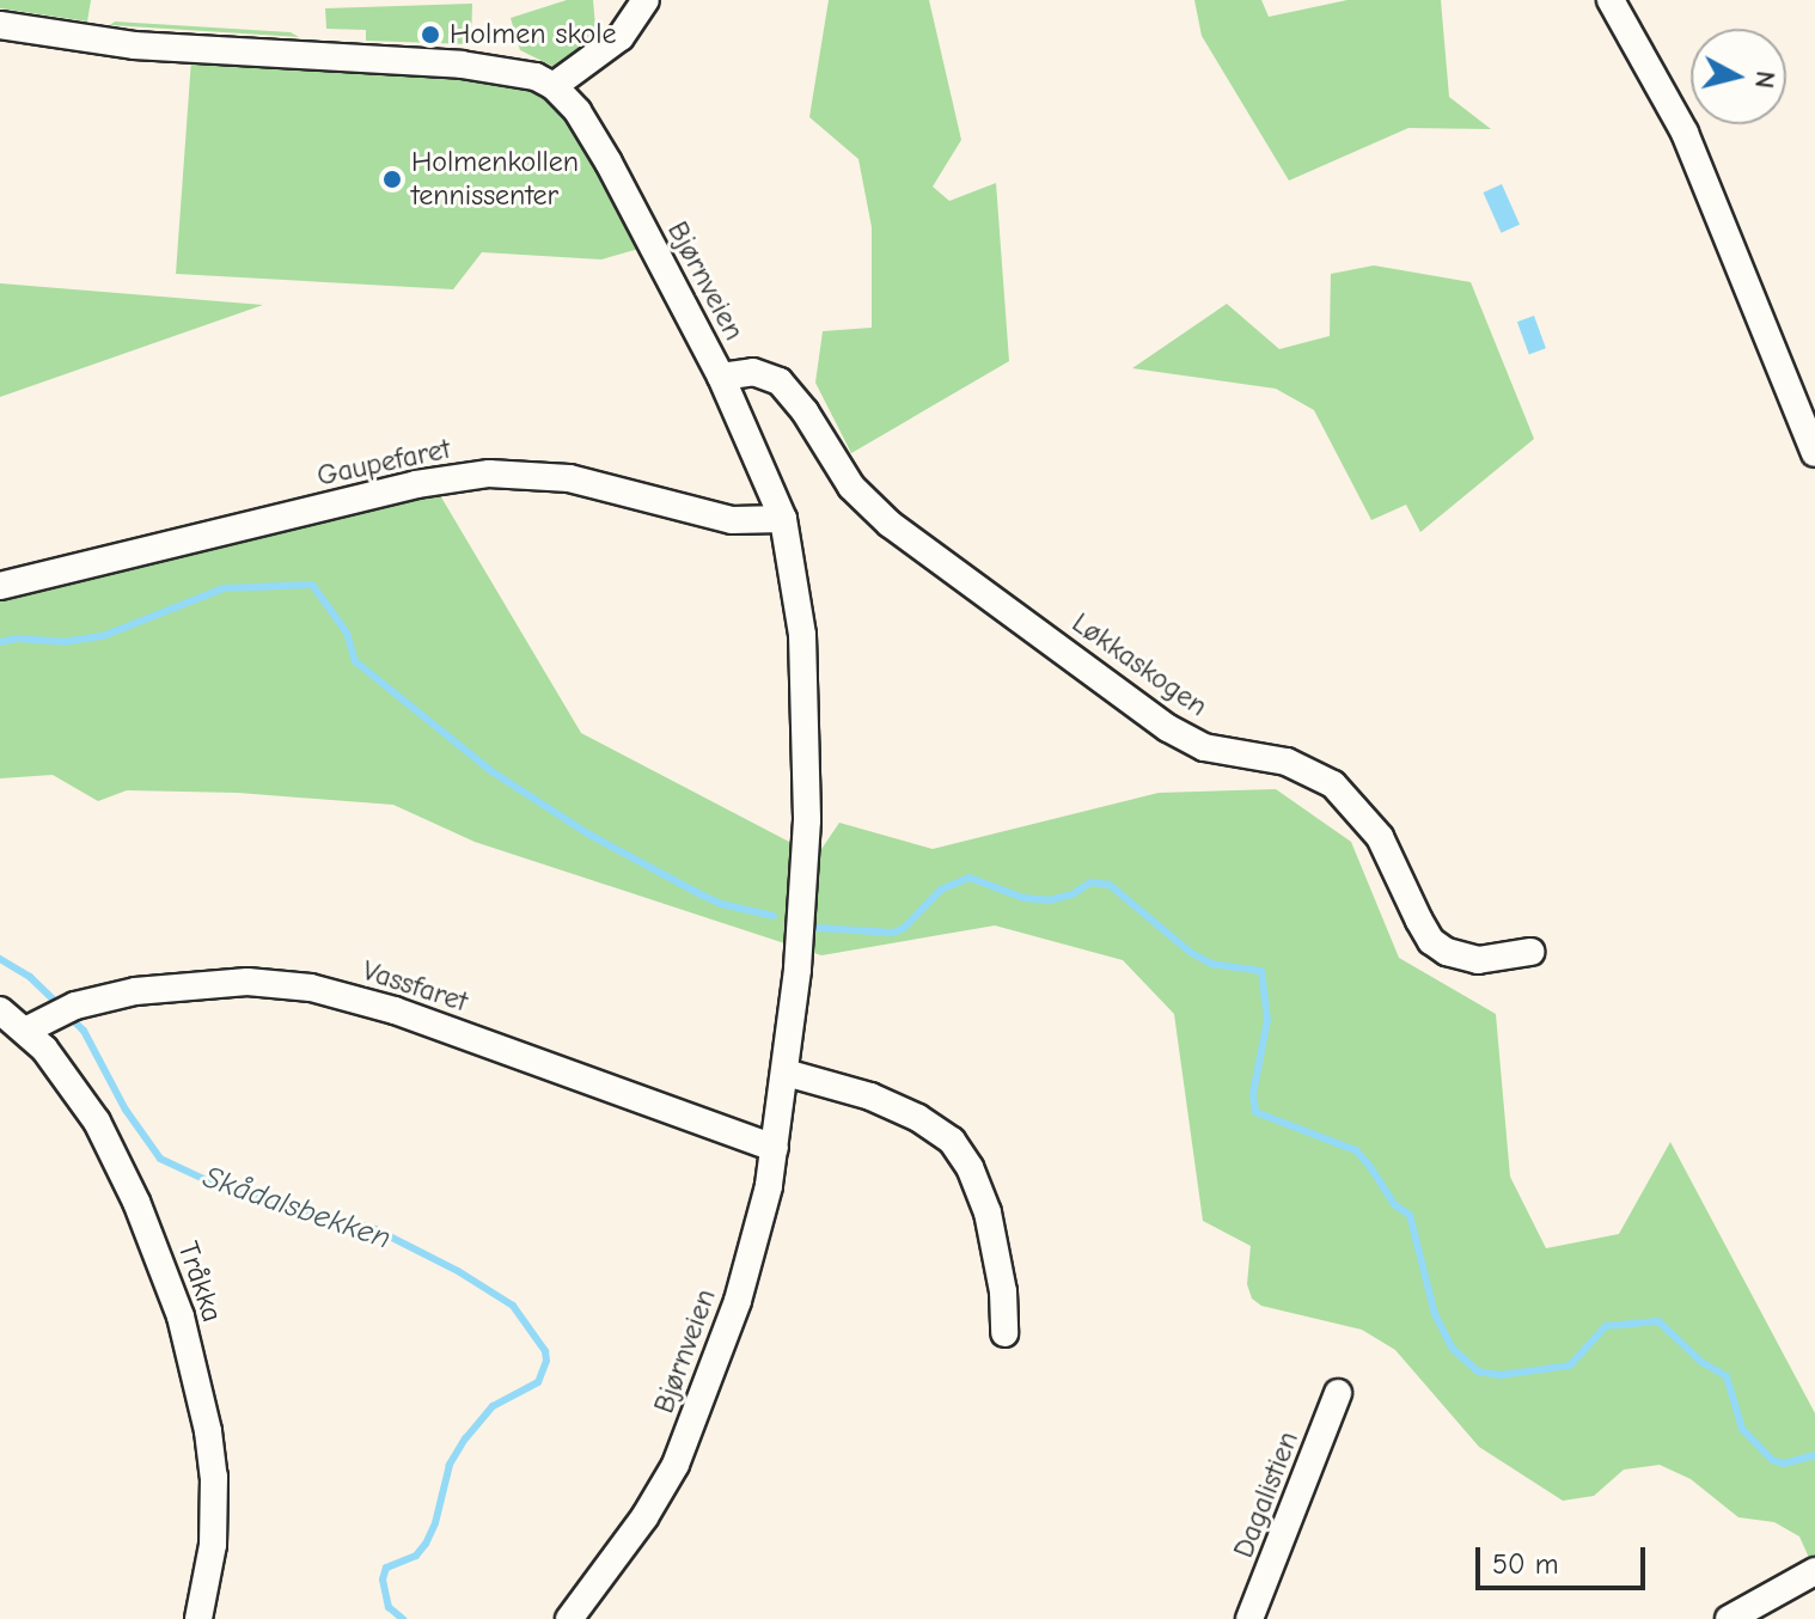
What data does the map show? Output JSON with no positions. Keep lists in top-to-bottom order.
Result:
{
  "streets": {
    "street": [
      "Bjørnveien",
      "Gaupefaret",
      "Løkkaskogen",
      "Vassfaret",
      "Tråkka",
      "Dagalistien"
    ]
  },
  "crossings": [
    ["Bjørnveien", "Gaupefaret"],
    ["Bjørnveien", "Løkkaskogen"],
    ["Bjørnveien", "Vassfaret"],
    ["Vassfaret", "Tråkka"]
  ],
  "water": ["Skådalsbekken"],
  "places": ["Holmen skole", "Holmenkollen tennissenter"],
  "scale_bar": "50 m",
  "north": "right"
}
